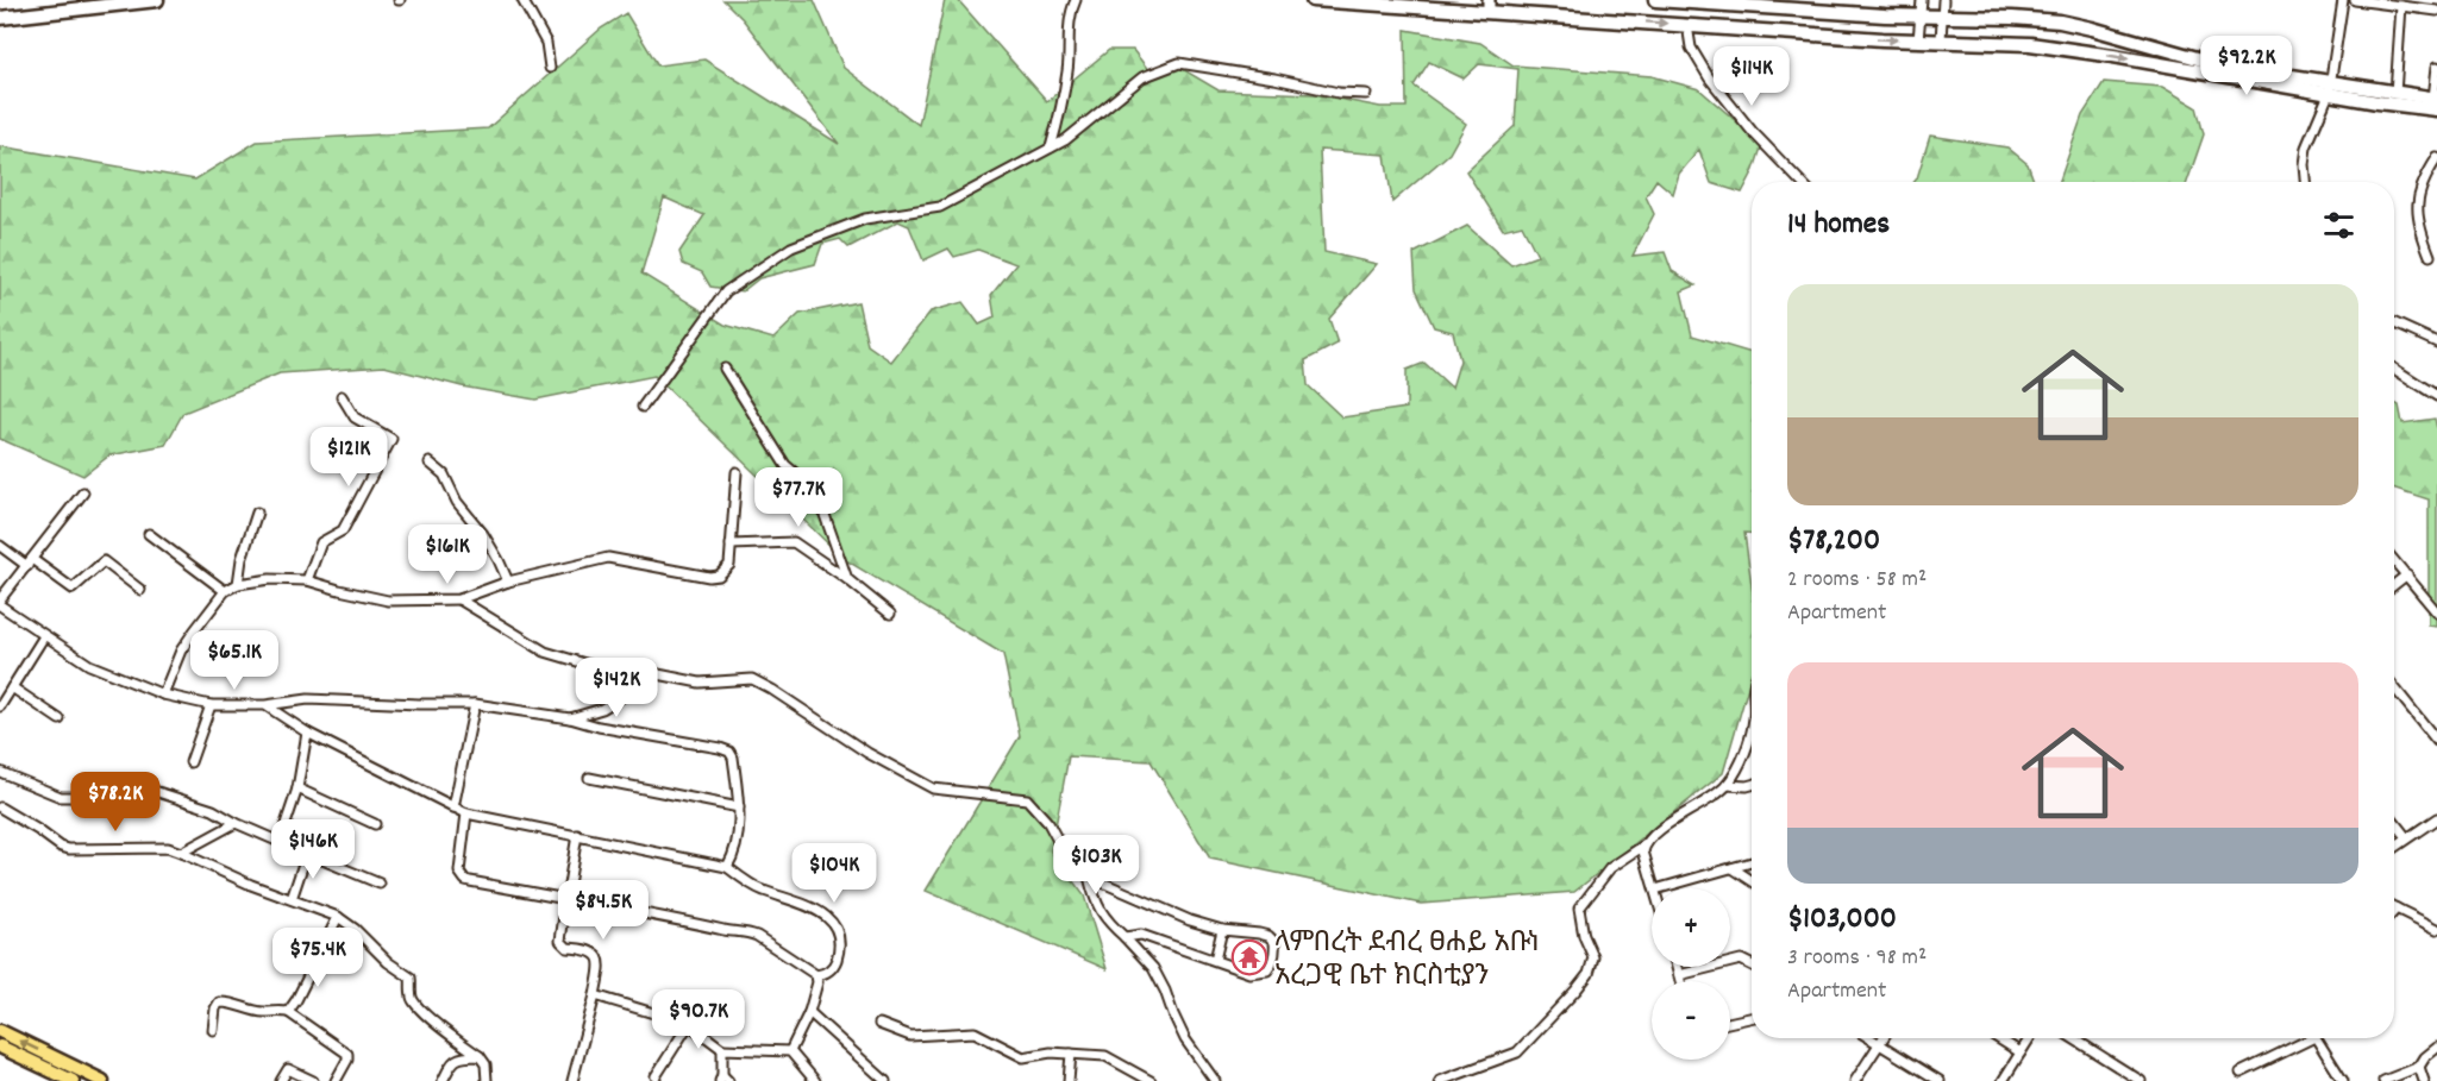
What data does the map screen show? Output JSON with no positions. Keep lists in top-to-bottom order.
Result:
{
  "places": {
    "temple": ["ላምበረት ደብረ ፀሐይ አቡነ አረጋዊ ቤተ ክርስቲያን"]
  },
  "page": {
    "price": [
      "$92.2K",
      "$114K",
      "$121K",
      "$77.7K",
      "$161K",
      "$65.1K",
      "$142K",
      "$78.2K",
      "$146K",
      "$103K",
      "$104K",
      "$84.5K",
      "$75.4K",
      "$90.7K"
    ],
    "heading": "14 homes",
    "list": [
      {
        "name": "$78,200",
        "note": "2 rooms · 58 m² · Apartment"
      },
      {
        "name": "$103,000",
        "note": "3 rooms · 98 m² · Apartment"
      }
    ],
    "map_buttons": ["+", "−"]
  }
}
